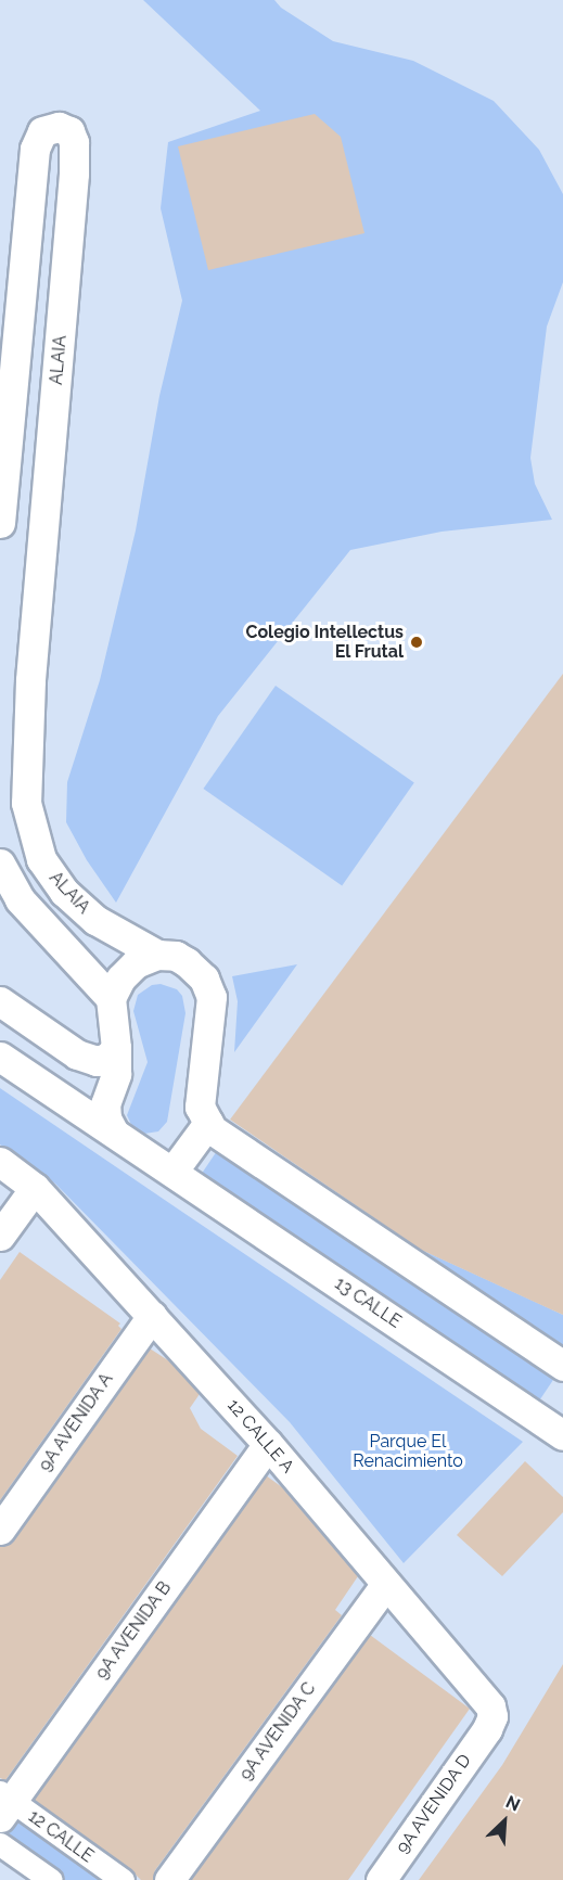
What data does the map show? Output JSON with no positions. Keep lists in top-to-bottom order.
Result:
{
  "streets": {
    "street": [
      "ALAIA",
      "13 CALLE",
      "9A AVENIDA A",
      "12 CALLE A",
      "9A AVENIDA B",
      "9A AVENIDA C",
      "9A AVENIDA D",
      "12 CALLE"
    ]
  },
  "crossings": [
    ["9A AVENIDA A", "12 CALLE A"],
    ["12 CALLE A", "9A AVENIDA B"],
    ["12 CALLE A", "9A AVENIDA C"],
    ["12 CALLE A", "9A AVENIDA D"],
    ["9A AVENIDA B", "12 CALLE"]
  ],
  "parks": ["Parque El Renacimiento"],
  "places": ["Colegio Intellectus El Frutal"],
  "north": "top right"
}
